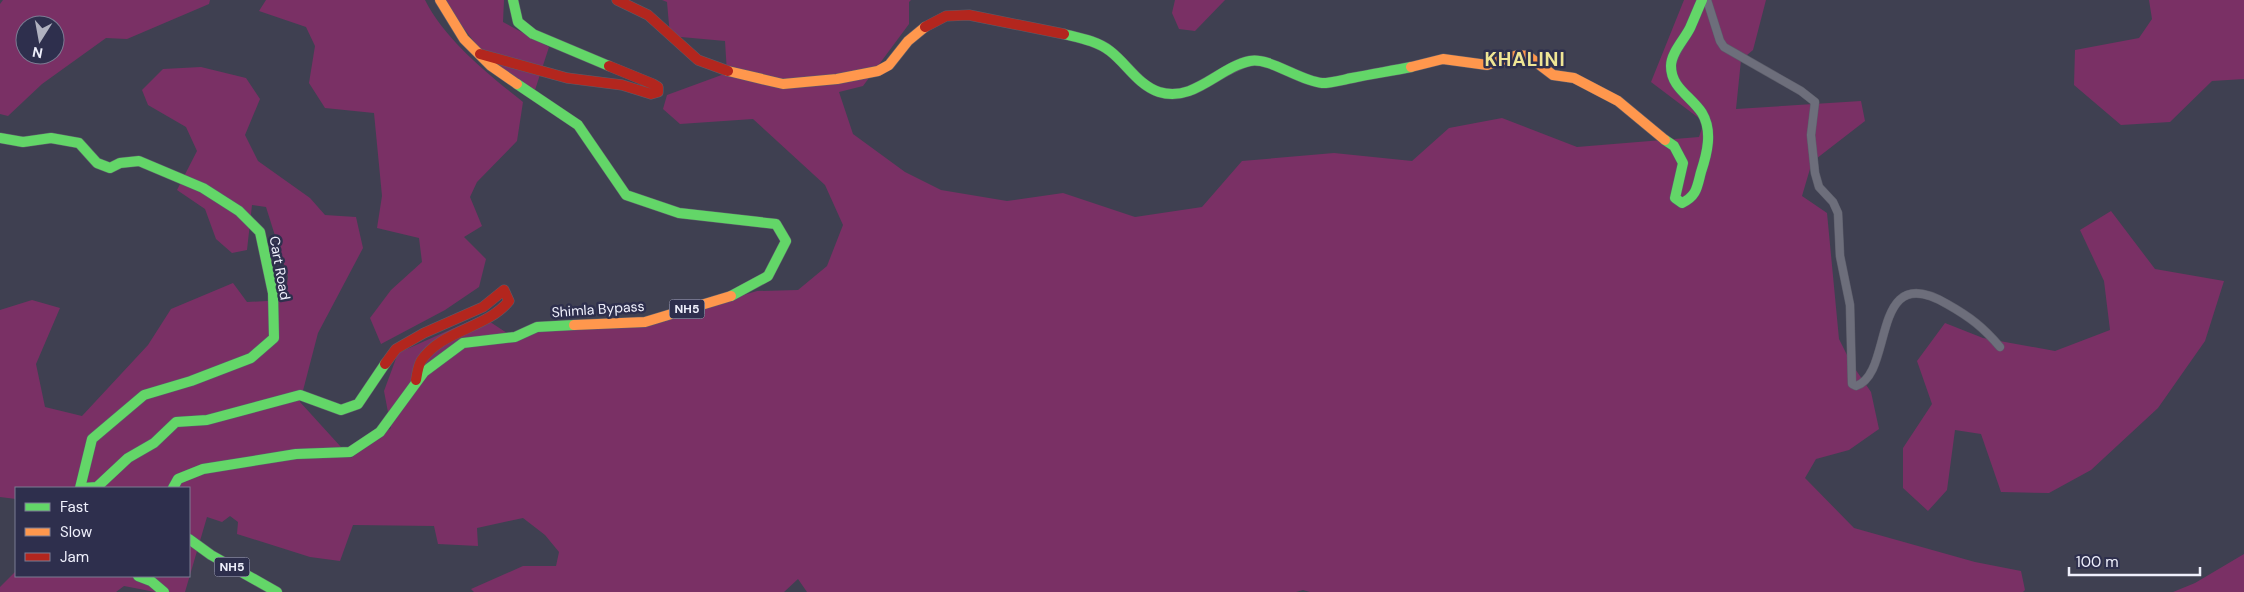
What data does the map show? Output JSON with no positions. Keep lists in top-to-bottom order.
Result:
{
  "streets": {
    "main road": ["Cart Road", "Shimla Bypass", "NH5"]
  },
  "crossings": [
    ["Cart Road", "Shimla Bypass"]
  ],
  "districts": ["KHALINI"],
  "legend": ["Fast", "Slow", "Jam"],
  "scale_bar": "100 m",
  "north": "bottom"
}
